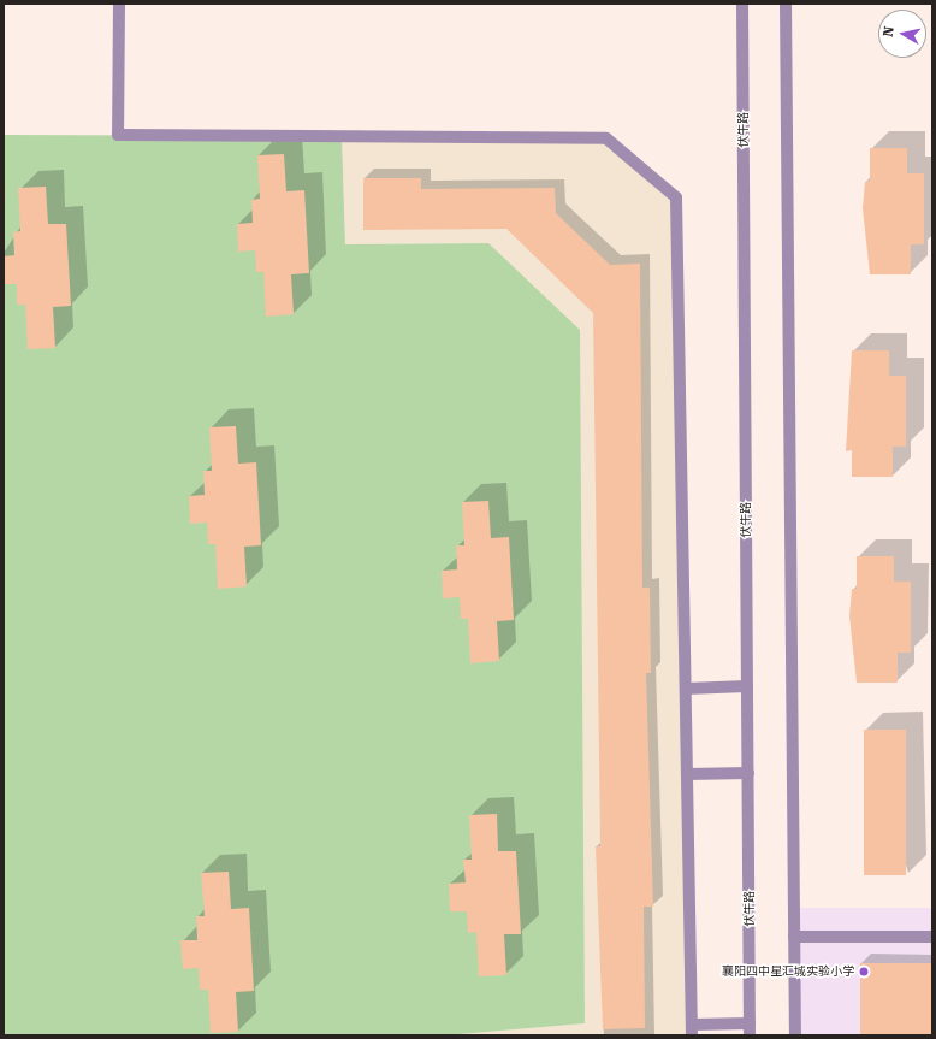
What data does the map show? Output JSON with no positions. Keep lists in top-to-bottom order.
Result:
{
  "streets": {
    "street": ["伏牛路"]
  },
  "places": ["襄阳四中星汇城实验小学"],
  "north": "left"
}
